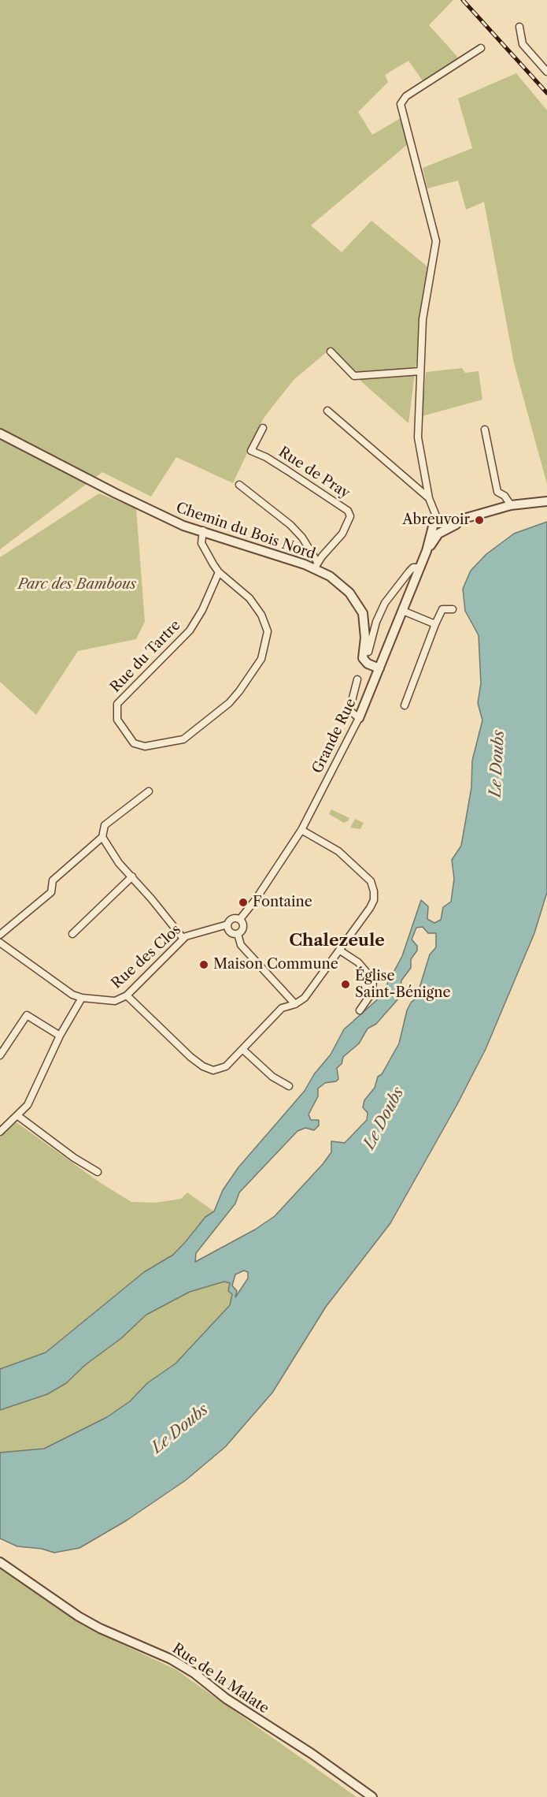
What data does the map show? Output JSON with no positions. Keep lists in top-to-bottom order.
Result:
{
  "streets": {
    "street": [
      "Rue de Pray",
      "Chemin du Bois Nord",
      "Rue du Tartre",
      "Grande Rue",
      "Rue des Clos",
      "Rue de la Malate"
    ]
  },
  "crossings": [
    ["Rue de Pray", "Chemin du Bois Nord"],
    ["Chemin du Bois Nord", "Rue du Tartre"],
    ["Chemin du Bois Nord", "Grande Rue"],
    ["Grande Rue", "Rue des Clos"]
  ],
  "districts": ["Chalezeule"],
  "water": ["Le Doubs"],
  "parks": ["Parc des Bambous"],
  "places": [
    "Abreuvoir",
    "Fontaine",
    "Maison Commune",
    "Église Saint-Bénigne"
  ]
}
